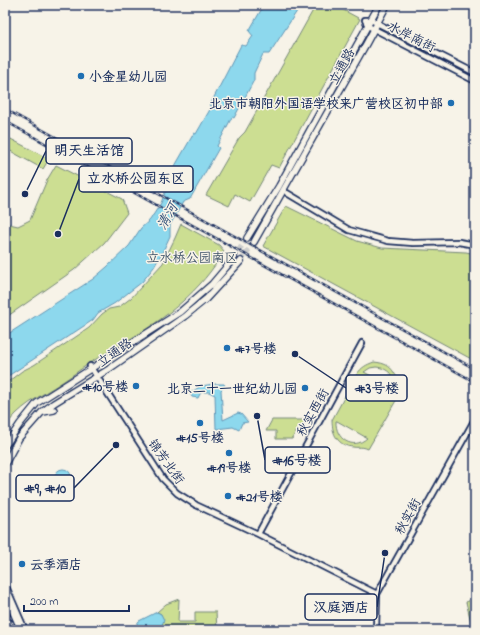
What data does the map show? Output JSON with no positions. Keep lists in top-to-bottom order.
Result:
{
  "streets": {
    "main road": ["立通路"],
    "street": [
      "水岸南街",
      "秋实西街",
      "锦芳北街",
      "秋实街"
    ]
  },
  "crossings": [
    ["水岸南街", "立通路"],
    ["立通路", "锦芳北街"],
    ["秋实西街", "锦芳北街"],
    ["锦芳北街", "秋实街"]
  ],
  "water": ["清河"],
  "parks": ["立水桥公园南区"],
  "places": [
    "小金星幼儿园",
    "北京市朝阳外国语学校来广营校区初中部",
    "明天生活馆",
    "立水桥公园东区",
    "#7号楼",
    "#3号楼",
    "#10号楼",
    "北京二十一世纪幼儿园",
    "#16号楼",
    "#15号楼",
    "#9, #10",
    "#19号楼",
    "#21号楼",
    "汉庭酒店",
    "云季酒店"
  ],
  "scale_bar": "200 m"
}
